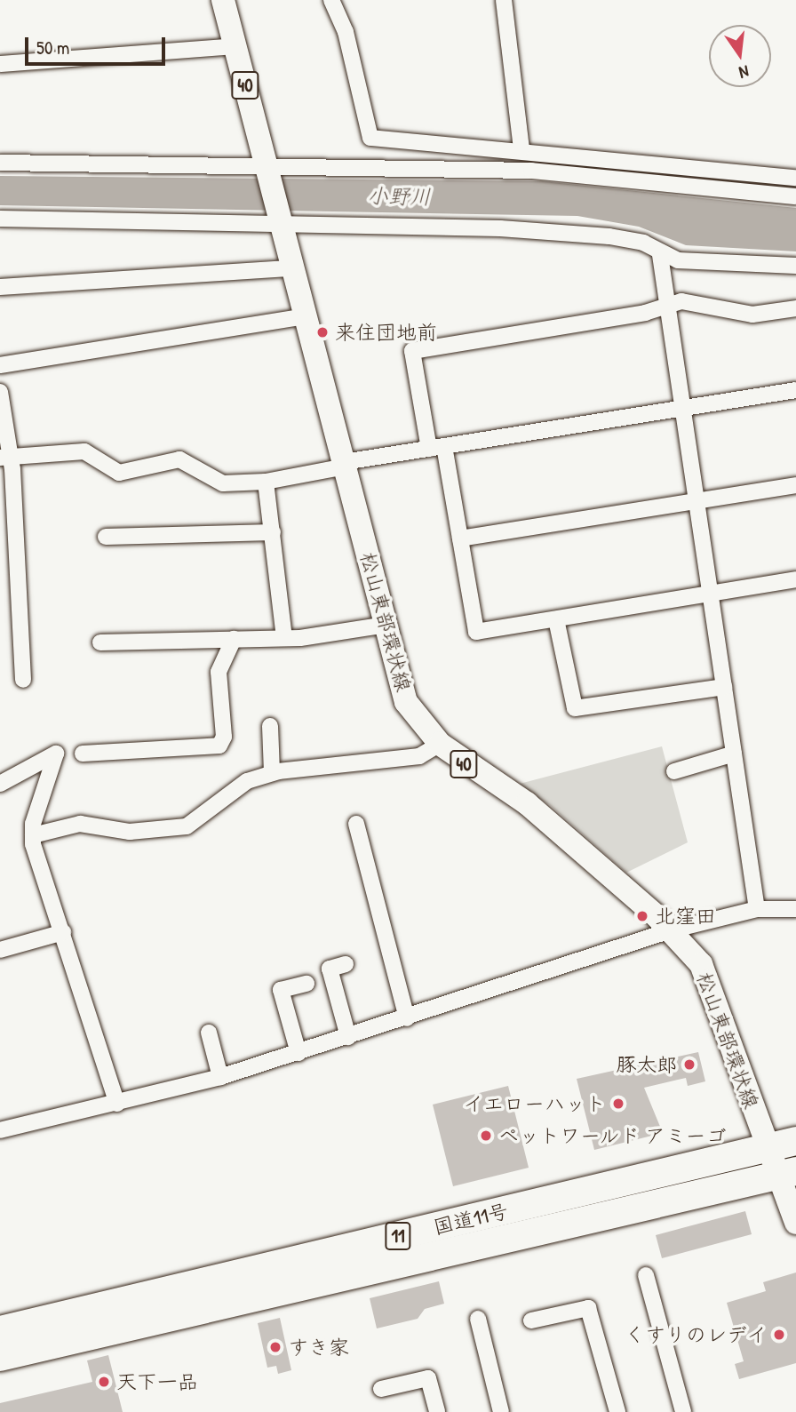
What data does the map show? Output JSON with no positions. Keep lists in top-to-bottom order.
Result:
{
  "streets": {
    "highway": ["国道11号", "11"],
    "main road": ["40", "松山東部環状線"]
  },
  "crossings": [
    ["松山東部環状線", "国道11号"]
  ],
  "water": ["小野川"],
  "places": [
    "来住団地前",
    "北窪田",
    "豚太郎",
    "イエローハット",
    "ペットワールド アミーゴ",
    "くすりのレデイ",
    "すき家",
    "天下一品"
  ],
  "scale_bar": "50 m",
  "north": "bottom"
}
